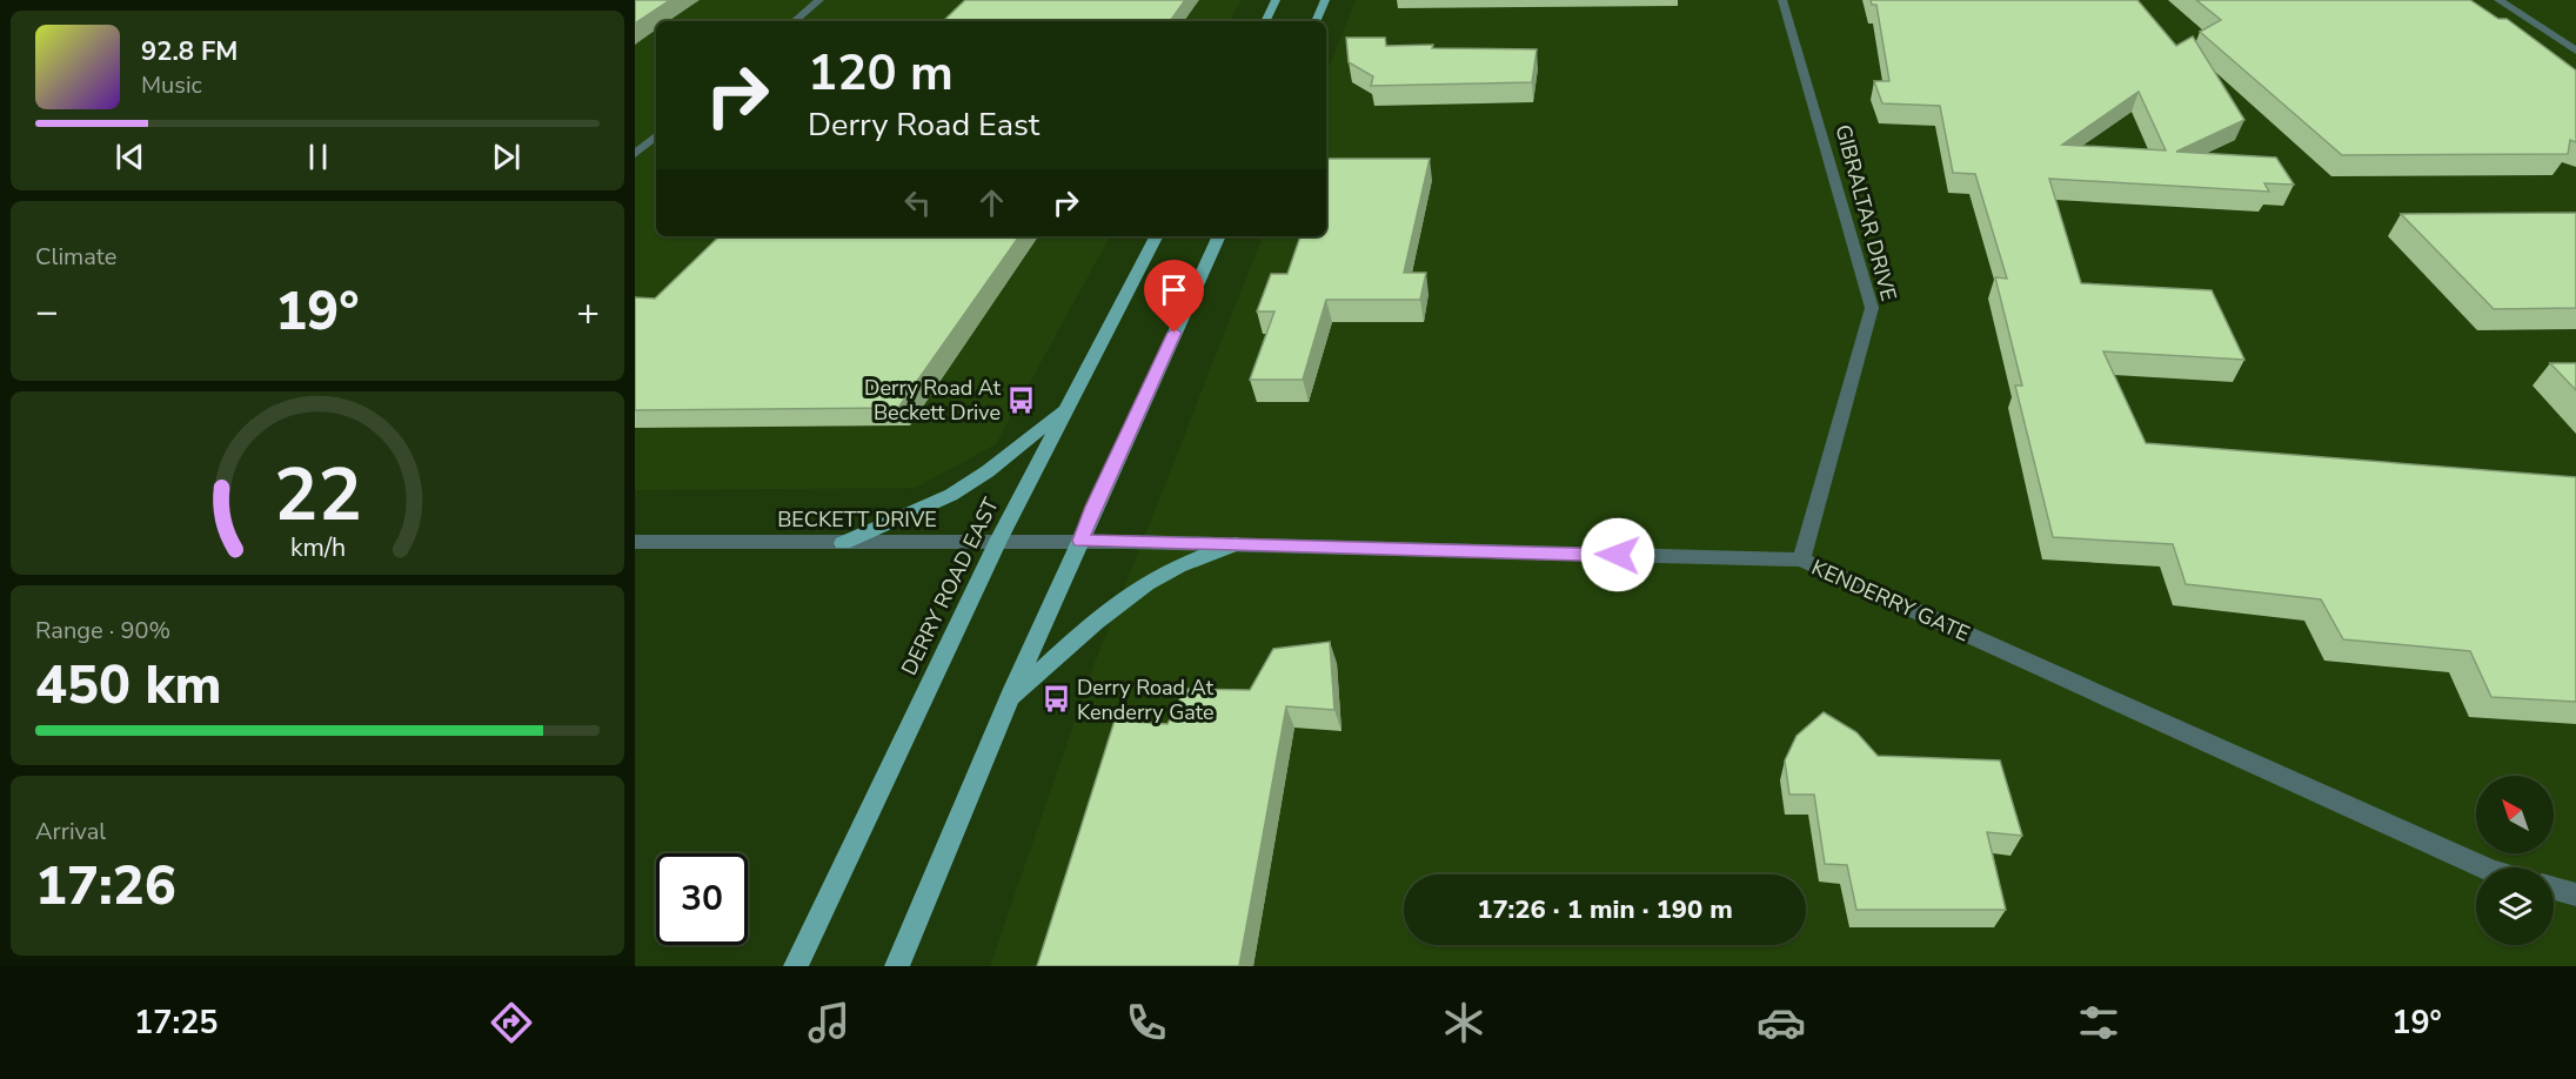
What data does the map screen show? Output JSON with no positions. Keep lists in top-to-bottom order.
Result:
{
  "streets": {
    "main road": ["DERRY ROAD EAST"],
    "street": ["GIBRALTAR DRIVE", "BECKETT DRIVE", "KENDERRY GATE"]
  },
  "crossings": [
    ["GIBRALTAR DRIVE", "KENDERRY GATE"],
    ["BECKETT DRIVE", "DERRY ROAD EAST"],
    ["BECKETT DRIVE", "KENDERRY GATE"]
  ],
  "places": {
    "bus stop": ["Derry Road At Beckett Drive", "Derry Road At Kenderry Gate"]
  },
  "north": "top left",
  "page": {
    "turn": ["120 m", "Derry Road East"],
    "song": ["92.8 FM", "Music"],
    "tile": [
      "Climate",
      ["Range · 90%", "450 km"],
      ["Arrival", "17:26"]
    ],
    "heat": ["−", "19°", "+"],
    "limit": "30",
    "trip": "17:26 · 1 min · 190 m",
    "tabs": ["17:25", "19°"],
    "gauge": ["22", "km/h"]
  }
}
